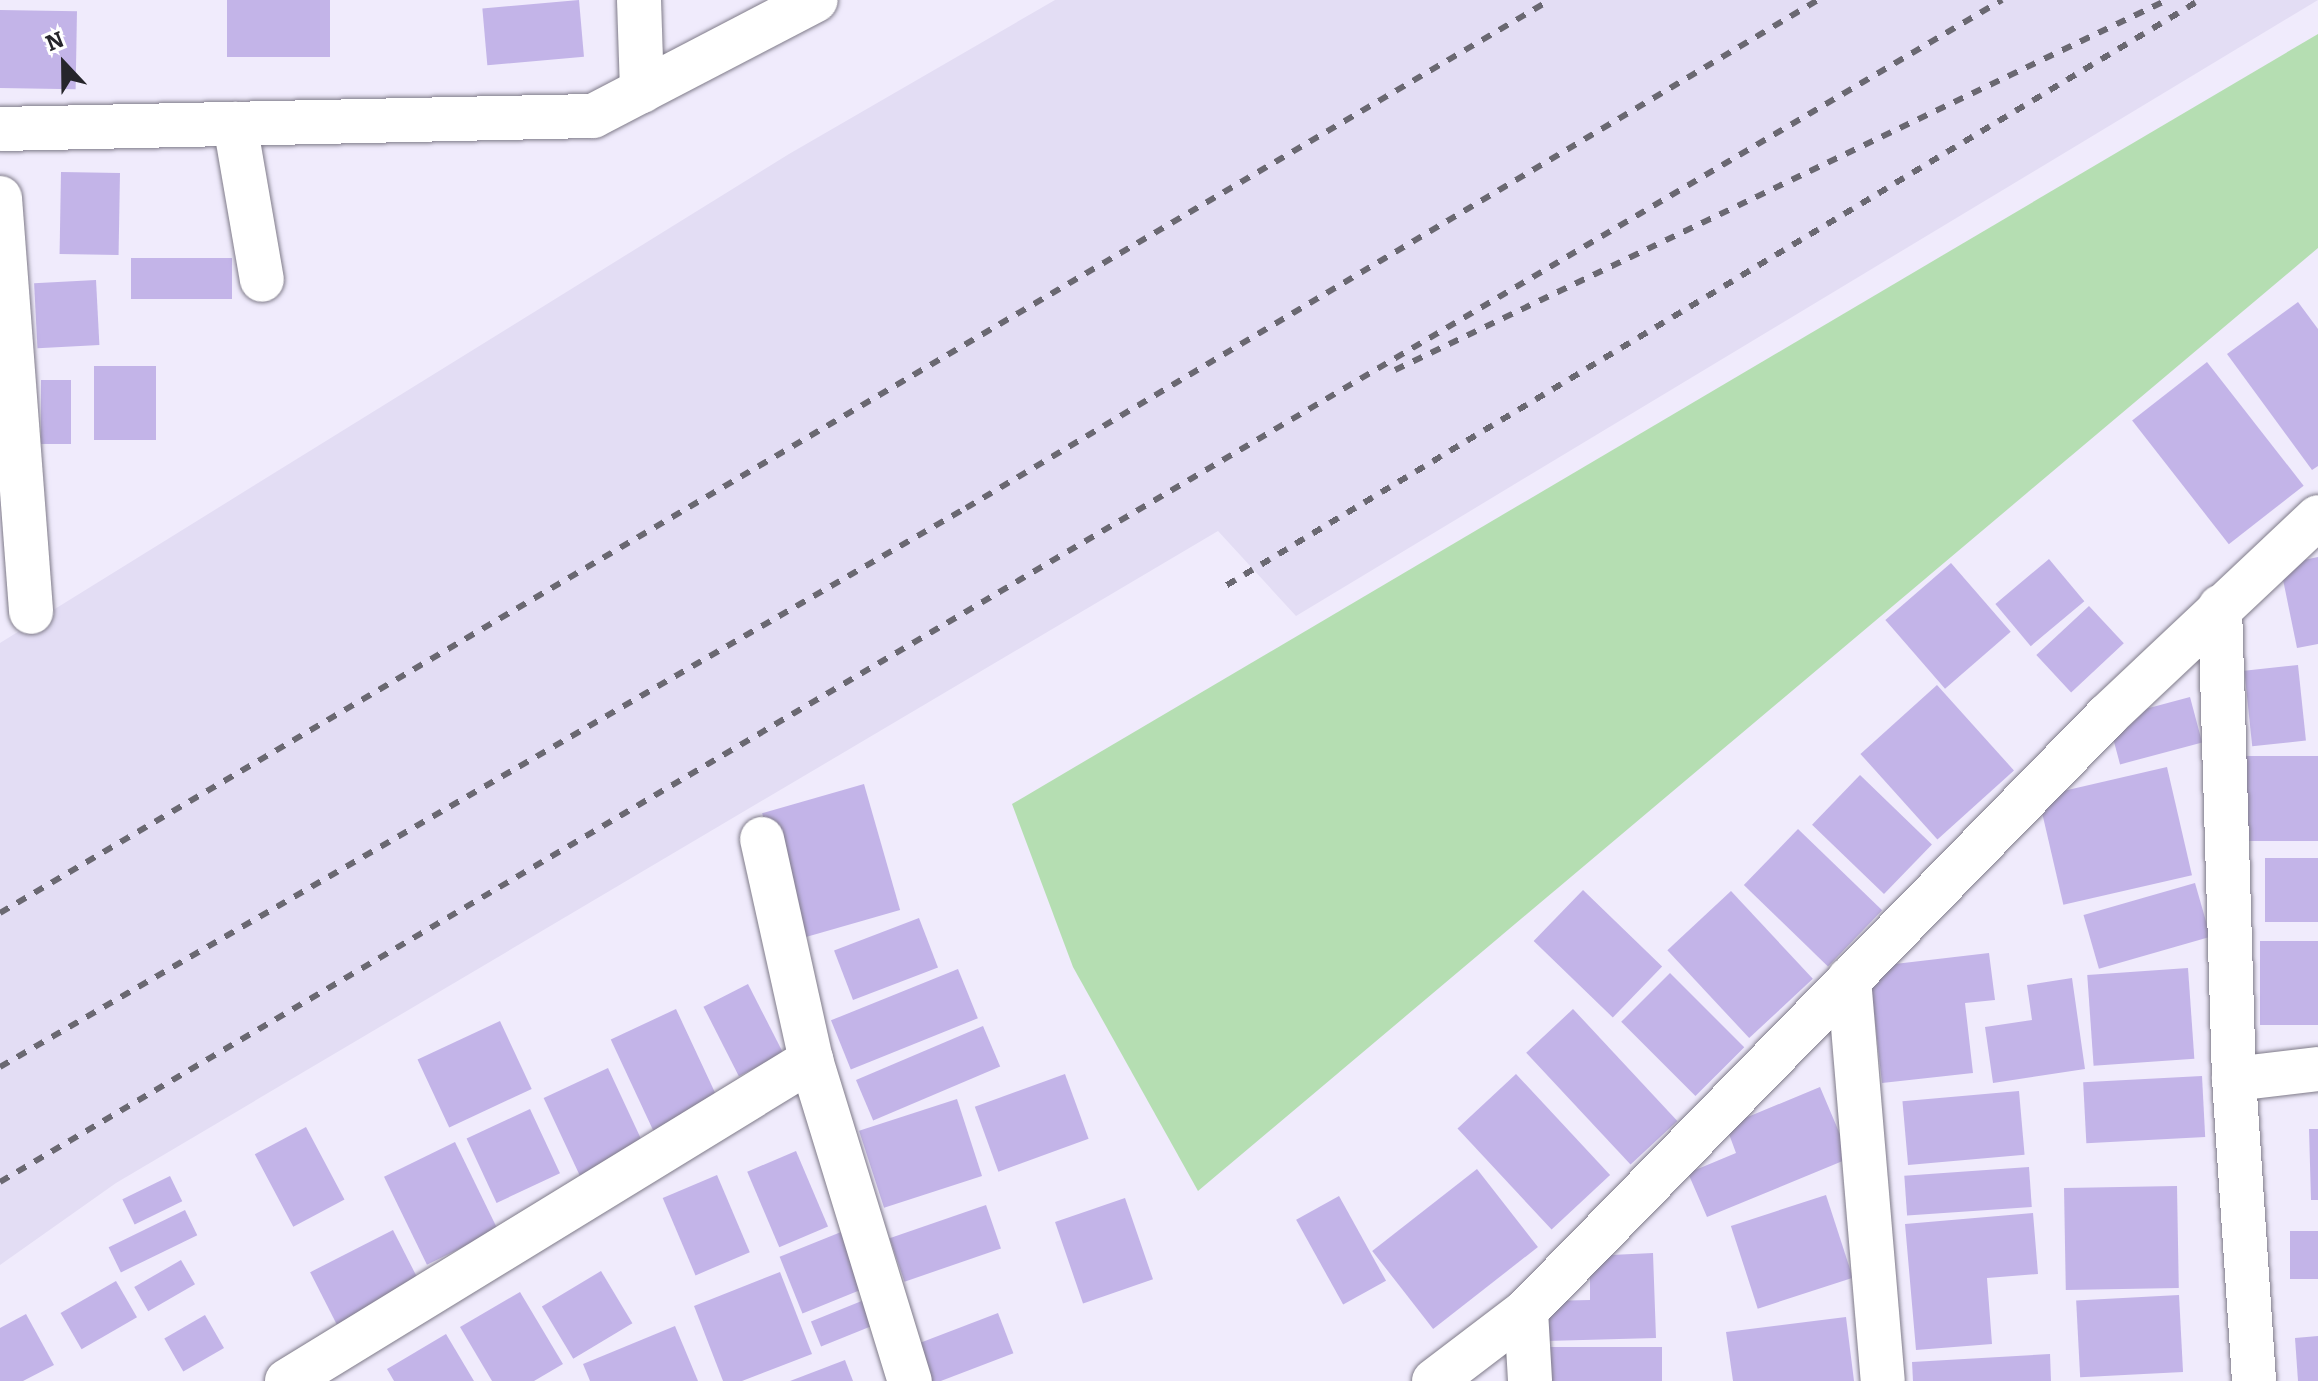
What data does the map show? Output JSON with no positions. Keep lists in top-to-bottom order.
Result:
{
  "north": "top"
}
